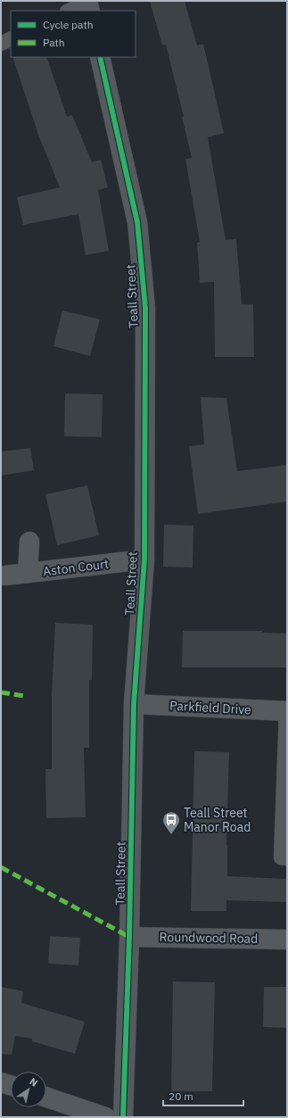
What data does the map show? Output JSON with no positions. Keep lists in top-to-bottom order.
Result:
{
  "streets": {
    "street": [
      "Teall Street",
      "Aston Court",
      "Parkfield Drive",
      "Roundwood Road"
    ]
  },
  "crossings": [
    ["Teall Street", "Aston Court"],
    ["Teall Street", "Parkfield Drive"],
    ["Teall Street", "Roundwood Road"]
  ],
  "places": {
    "bus stop": ["Teall Street Manor Road"]
  },
  "legend": ["Cycle path", "Path"],
  "scale_bar": "20 m",
  "north": "top right"
}
